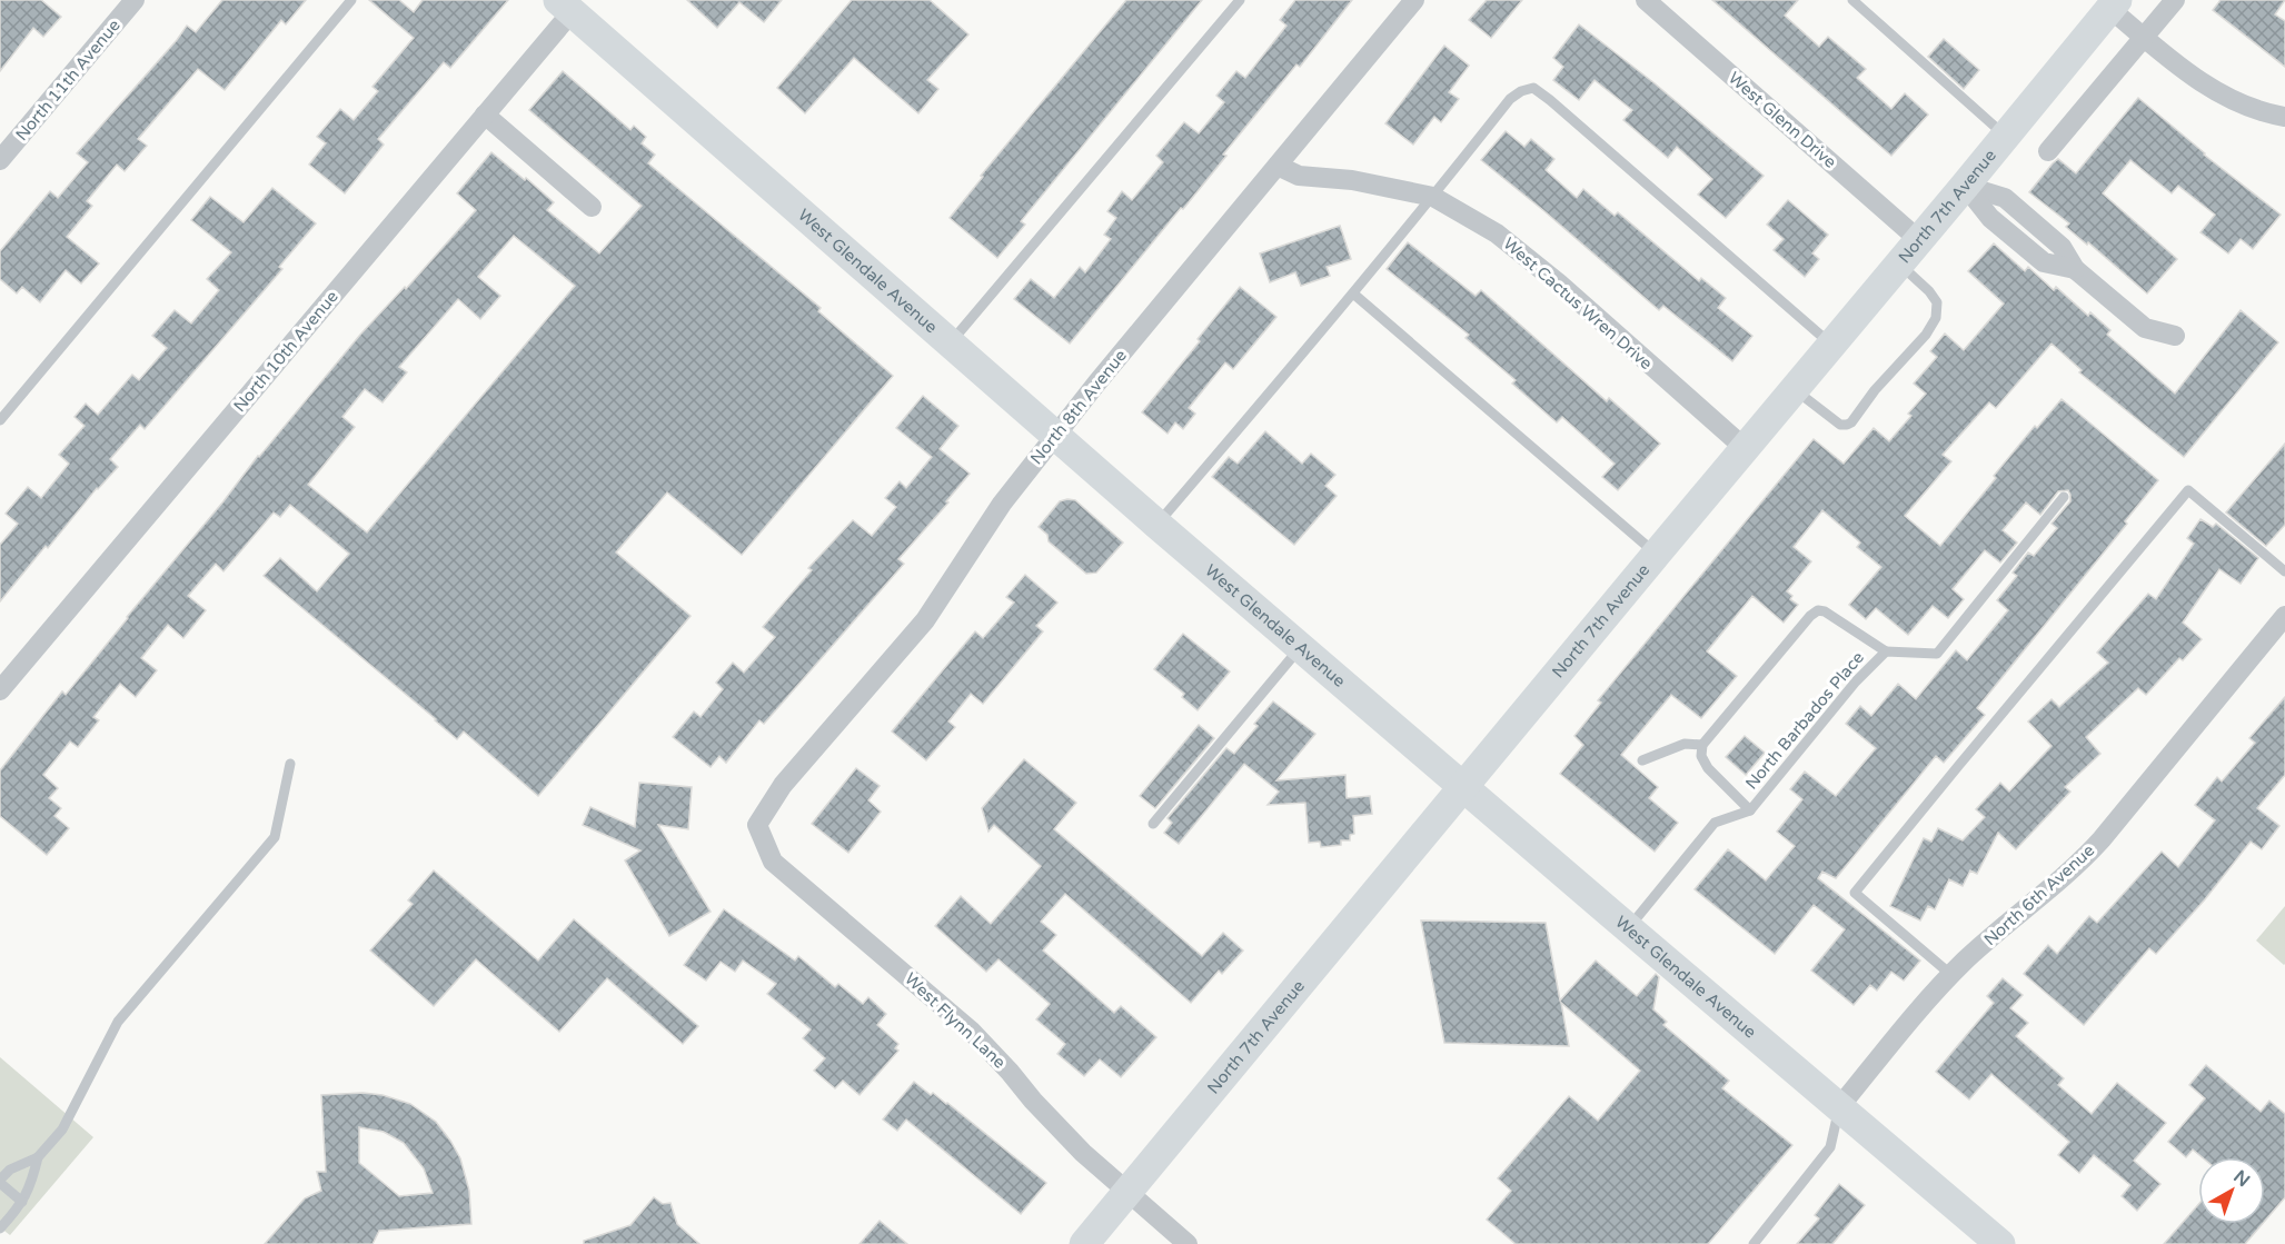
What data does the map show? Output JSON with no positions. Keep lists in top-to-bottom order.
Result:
{
  "streets": {
    "main road": ["North 7th Avenue", "West Glendale Avenue"],
    "street": [
      "North 11th Avenue",
      "West Glenn Drive",
      "West Cactus Wren Drive",
      "North 10th Avenue",
      "North 8th Avenue",
      "North 6th Avenue",
      "West Flynn Lane"
    ],
    "lane": ["North Barbados Place"]
  },
  "crossings": [
    ["West Glenn Drive", "North 7th Avenue"],
    ["North 7th Avenue", "West Glendale Avenue"],
    ["North 7th Avenue", "West Cactus Wren Drive"],
    ["North 7th Avenue", "West Flynn Lane"],
    ["West Glendale Avenue", "North 10th Avenue"],
    ["West Glendale Avenue", "North 8th Avenue"],
    ["West Glendale Avenue", "North Barbados Place"],
    ["West Glendale Avenue", "North 6th Avenue"],
    ["West Cactus Wren Drive", "North 8th Avenue"],
    ["North 8th Avenue", "West Flynn Lane"]
  ],
  "north": "top right"
}
